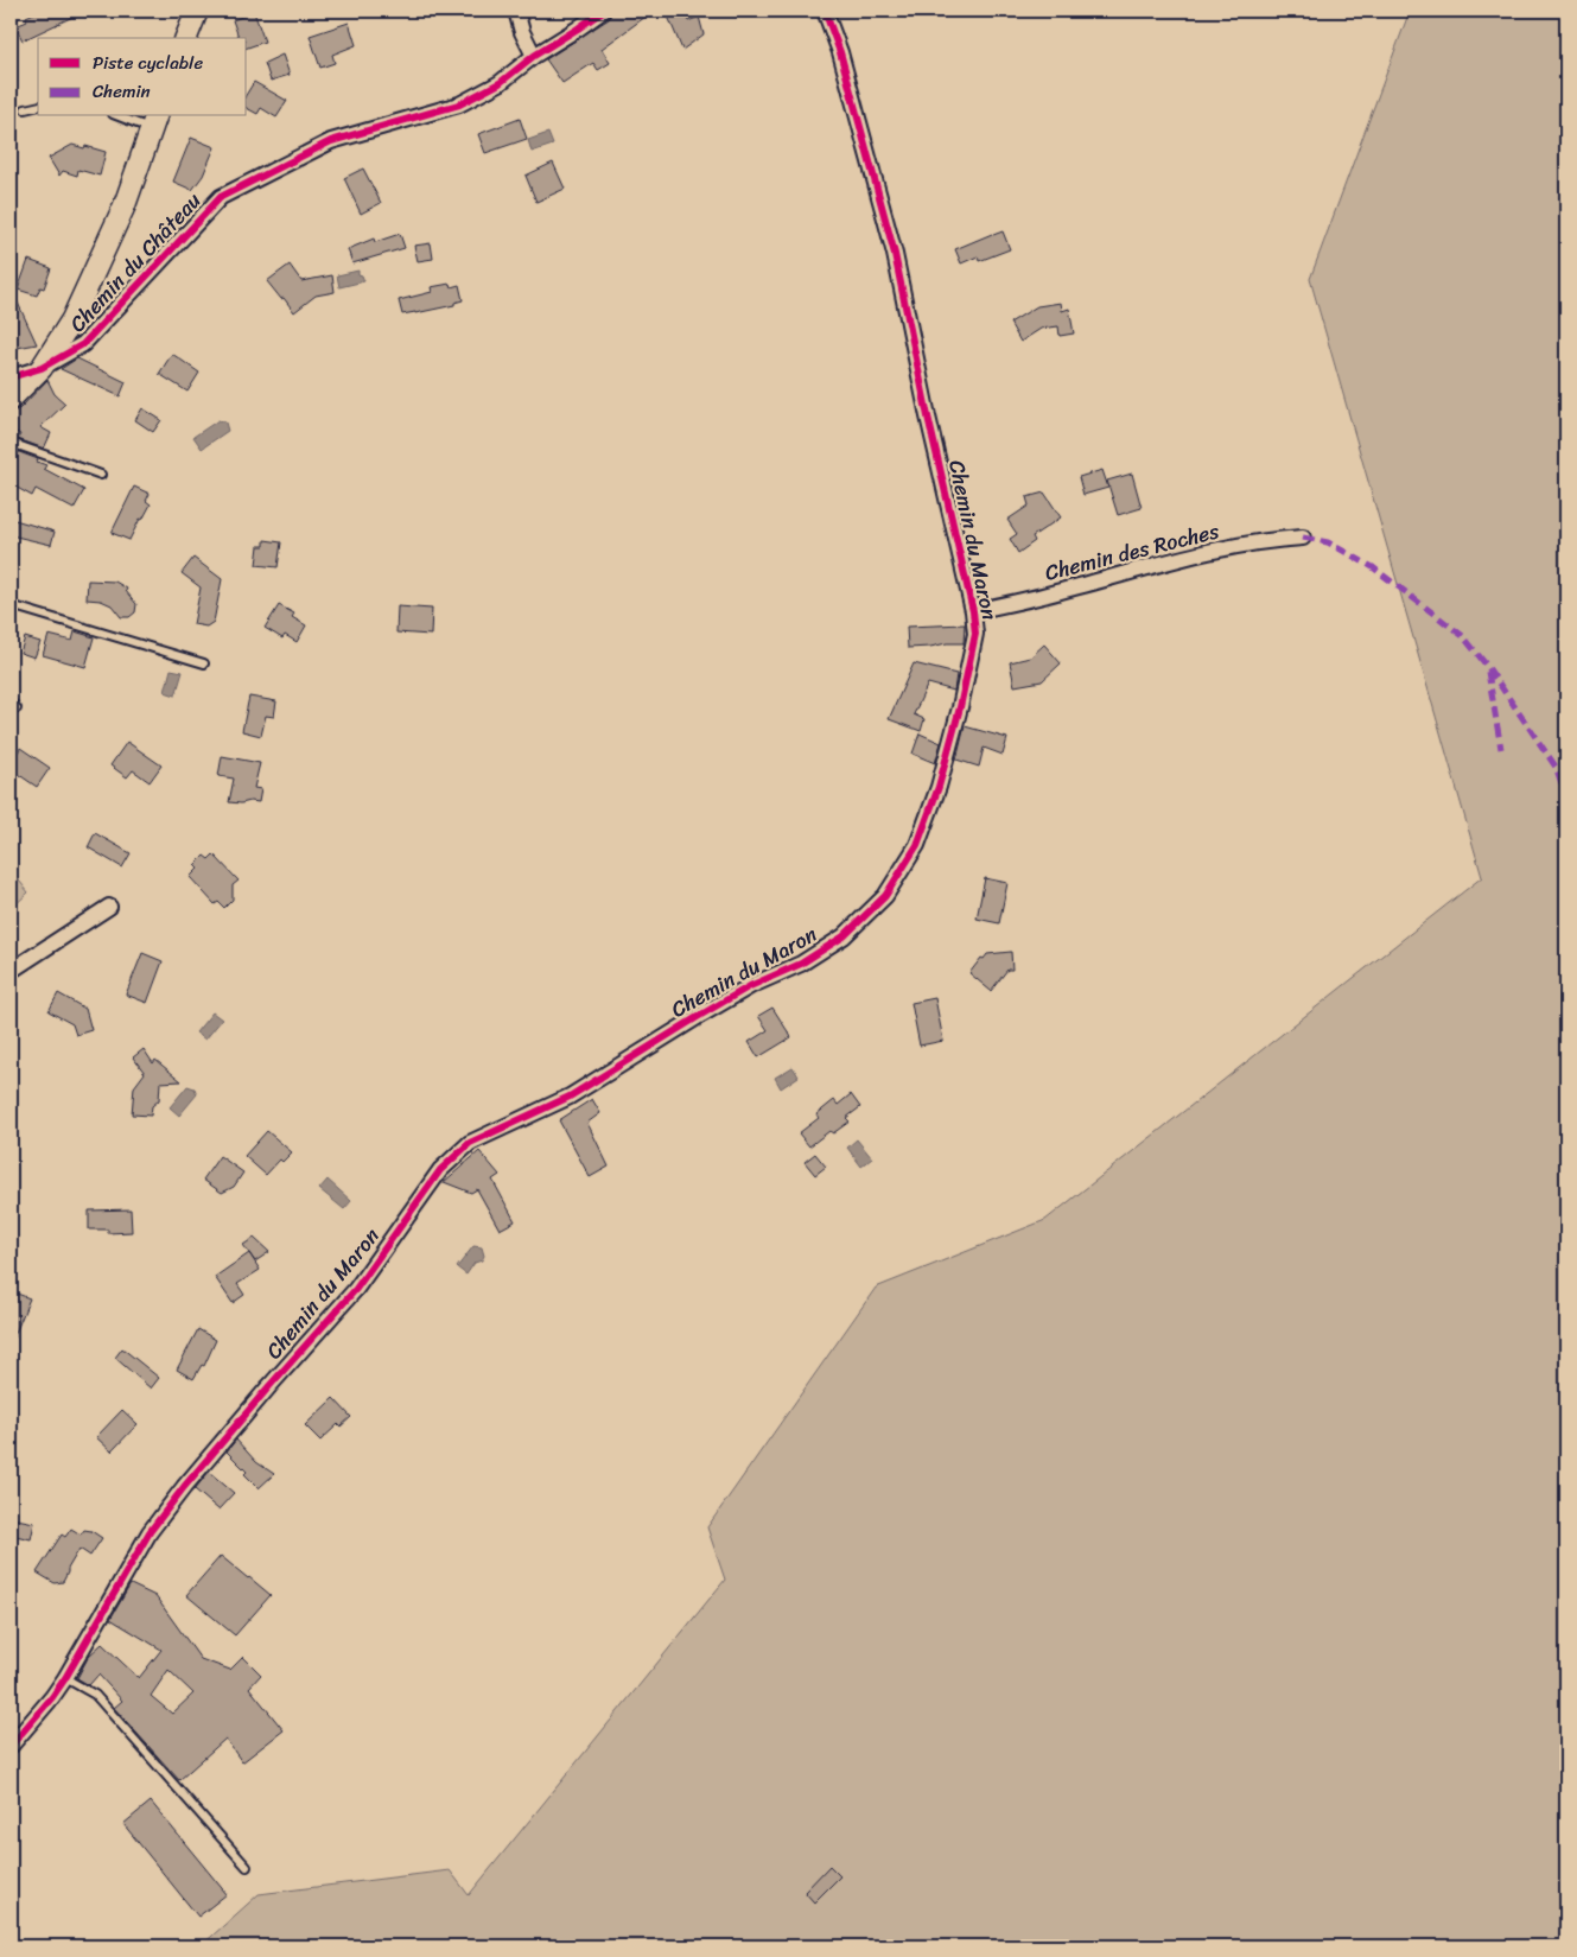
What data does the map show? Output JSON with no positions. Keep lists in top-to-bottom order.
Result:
{
  "streets": {
    "street": ["Chemin du Château", "Chemin du Maron", "Chemin des Roches"]
  },
  "crossings": [
    ["Chemin du Maron", "Chemin des Roches"]
  ],
  "legend": ["Piste cyclable", "Chemin"]
}
